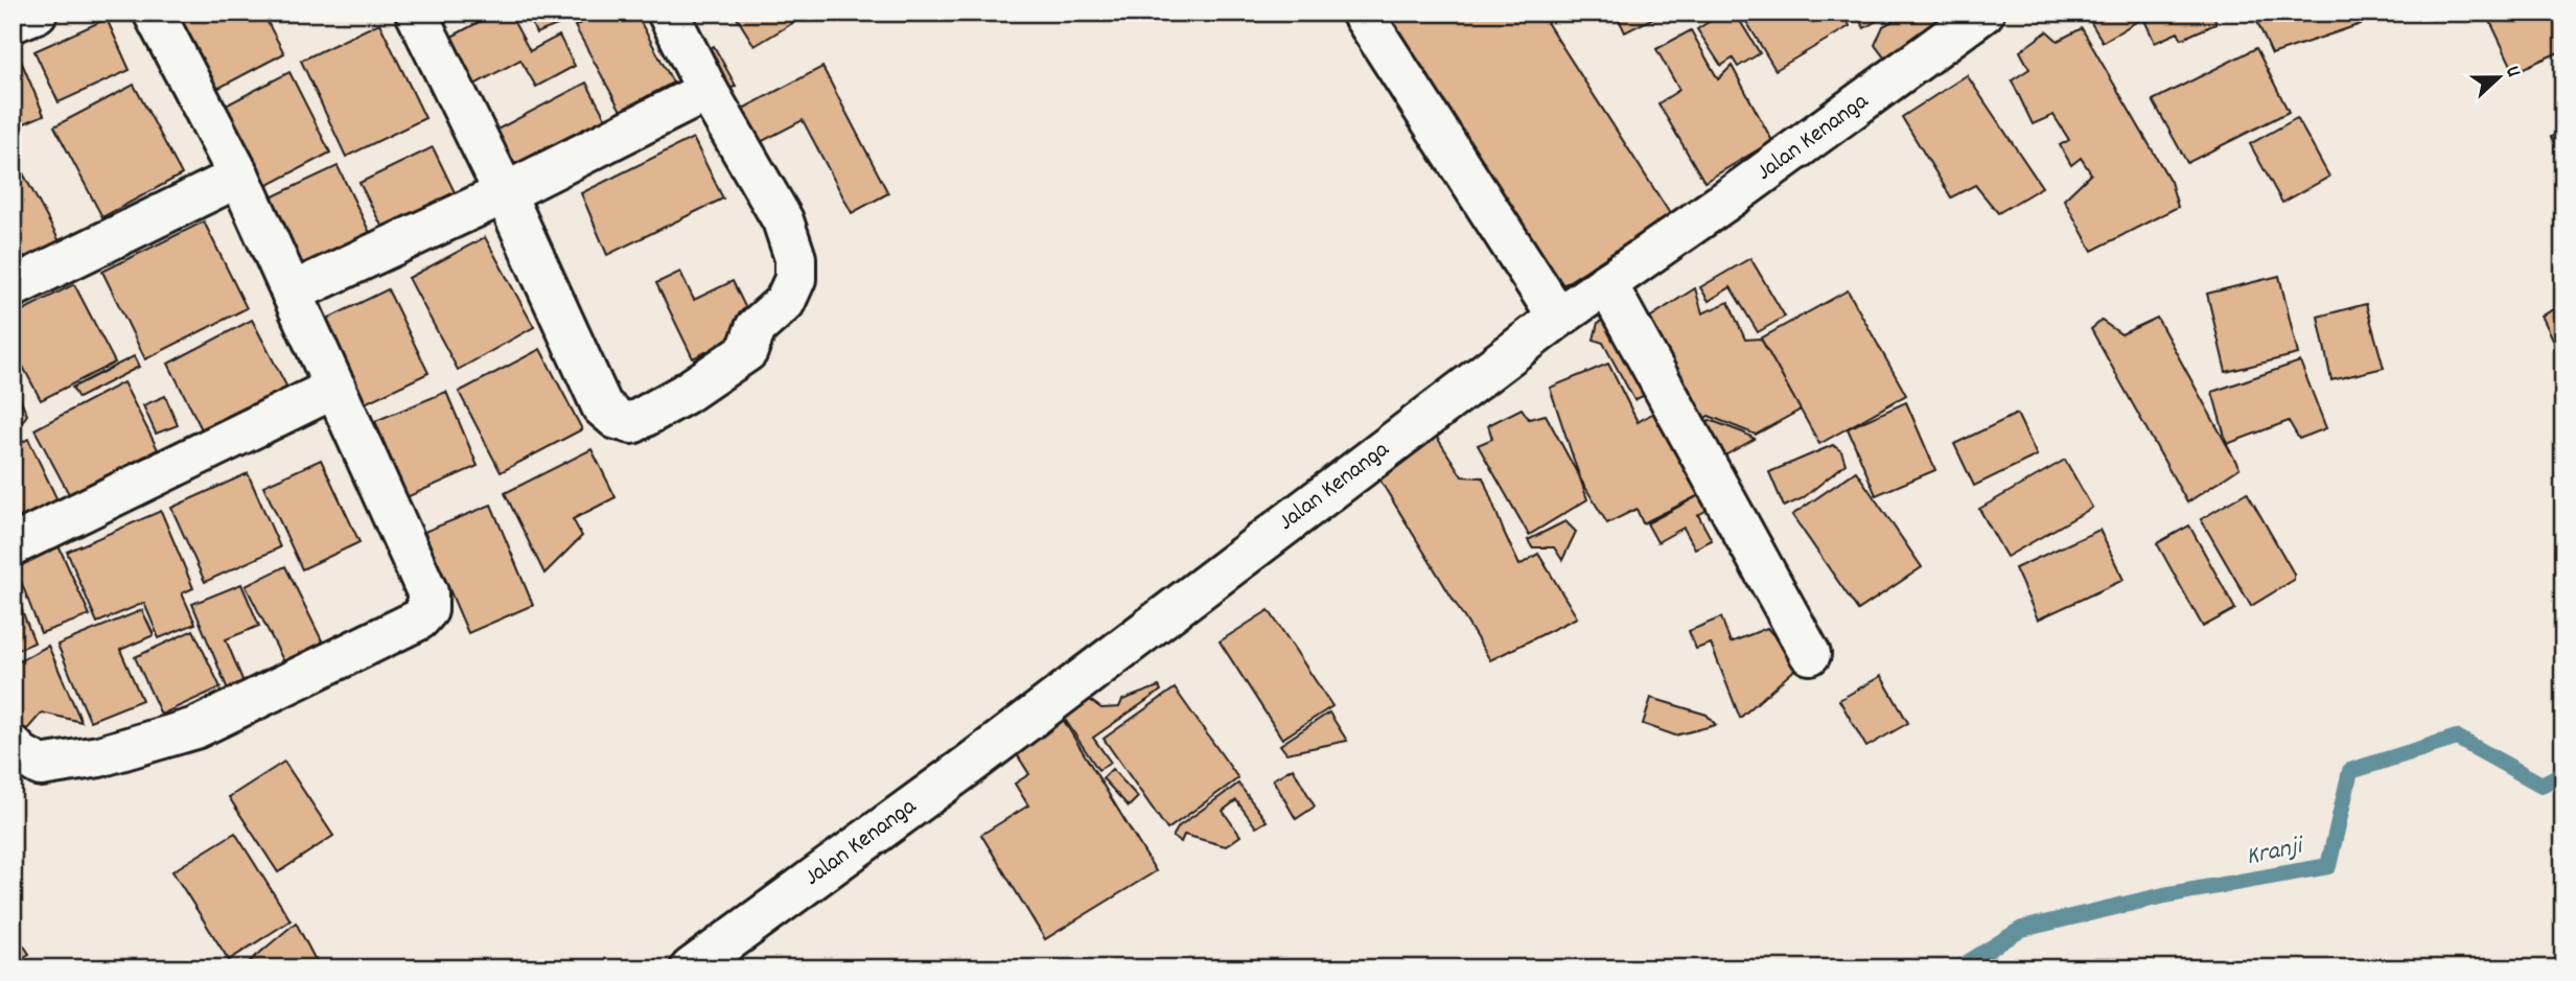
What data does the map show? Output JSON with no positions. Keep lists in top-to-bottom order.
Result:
{
  "streets": {
    "street": ["Jalan Kenanga"]
  },
  "water": ["Kranji"],
  "north": "right"
}
